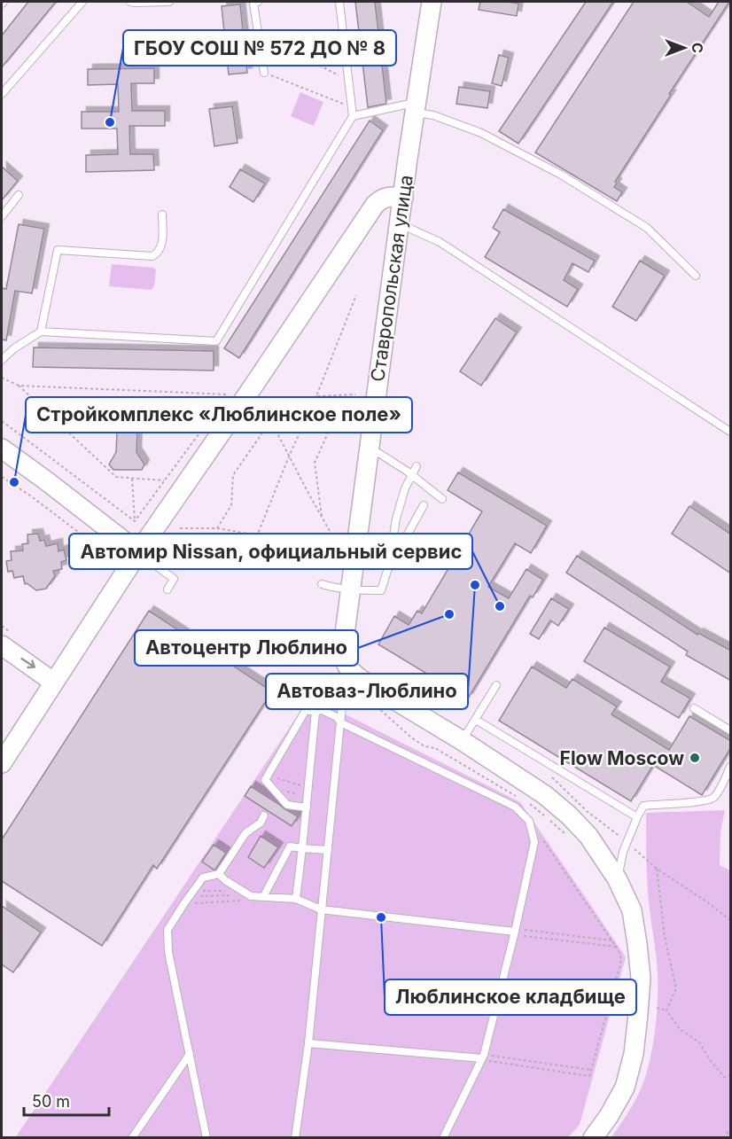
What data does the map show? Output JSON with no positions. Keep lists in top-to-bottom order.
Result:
{
  "streets": {
    "street": ["Ставропольская улица"]
  },
  "places": [
    "ГБОУ СОШ № 572 ДО № 8",
    "Стройкомплекс «Люблинское поле»",
    "Автоваз-Люблино",
    "Автомир Nissan, официальный сервис",
    "Автоцентр Люблино",
    "Flow Moscow",
    "Люблинское кладбище"
  ],
  "scale_bar": "50 m",
  "north": "right"
}
